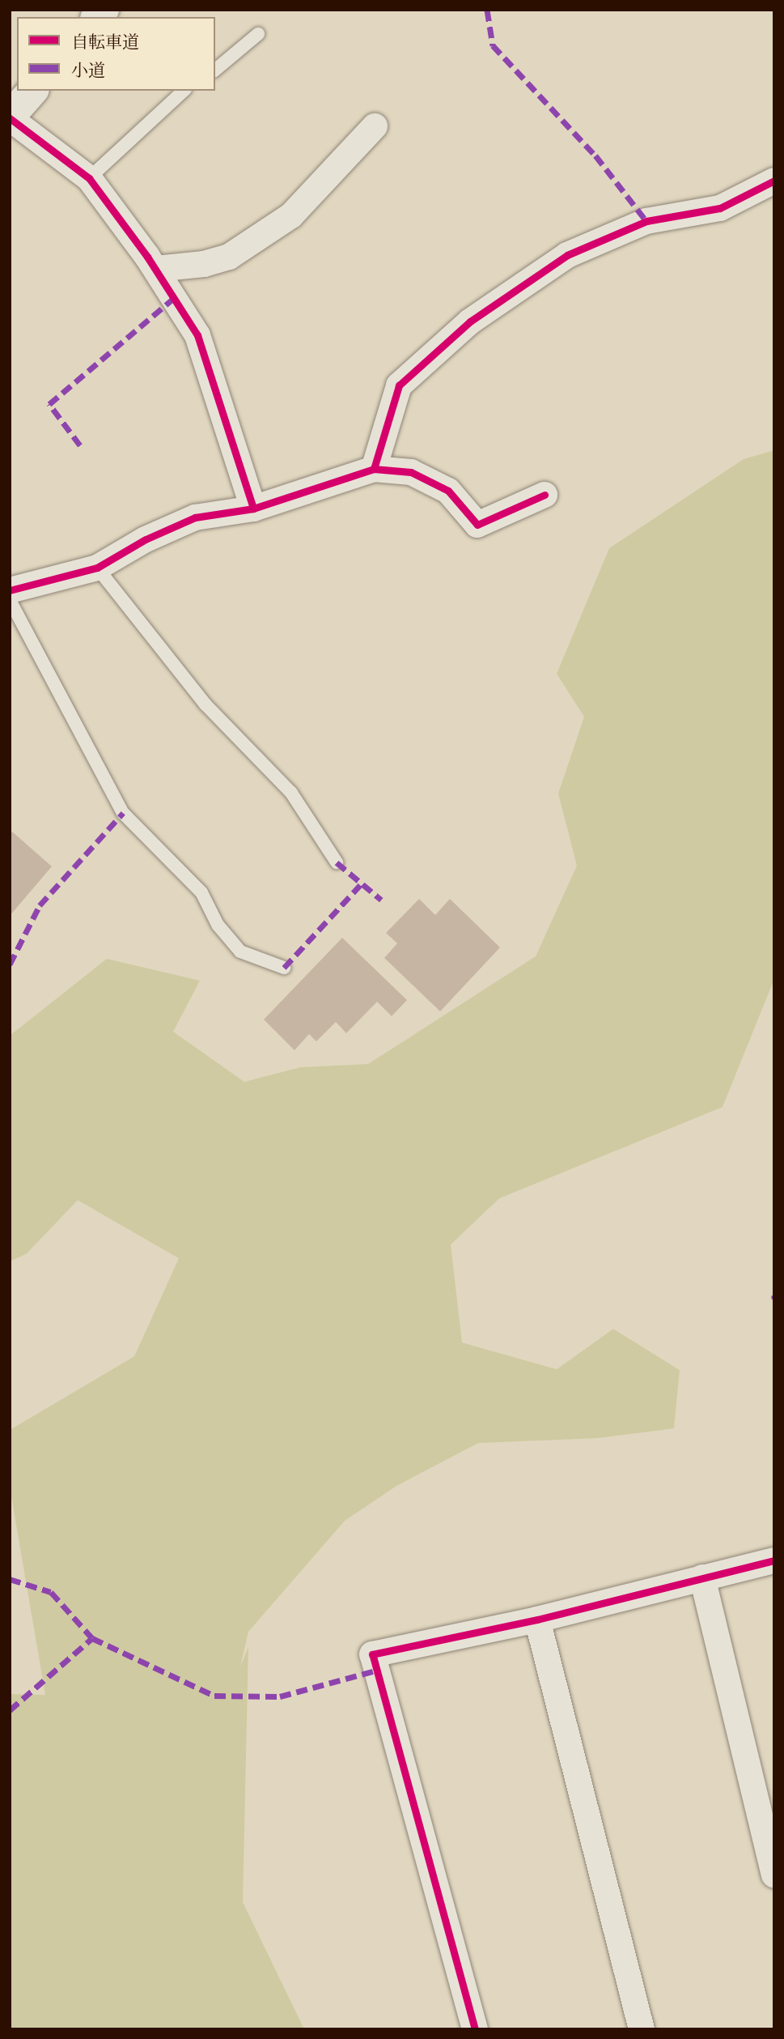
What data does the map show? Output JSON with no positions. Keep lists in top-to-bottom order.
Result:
{
  "legend": ["自転車道", "小道"]
}
